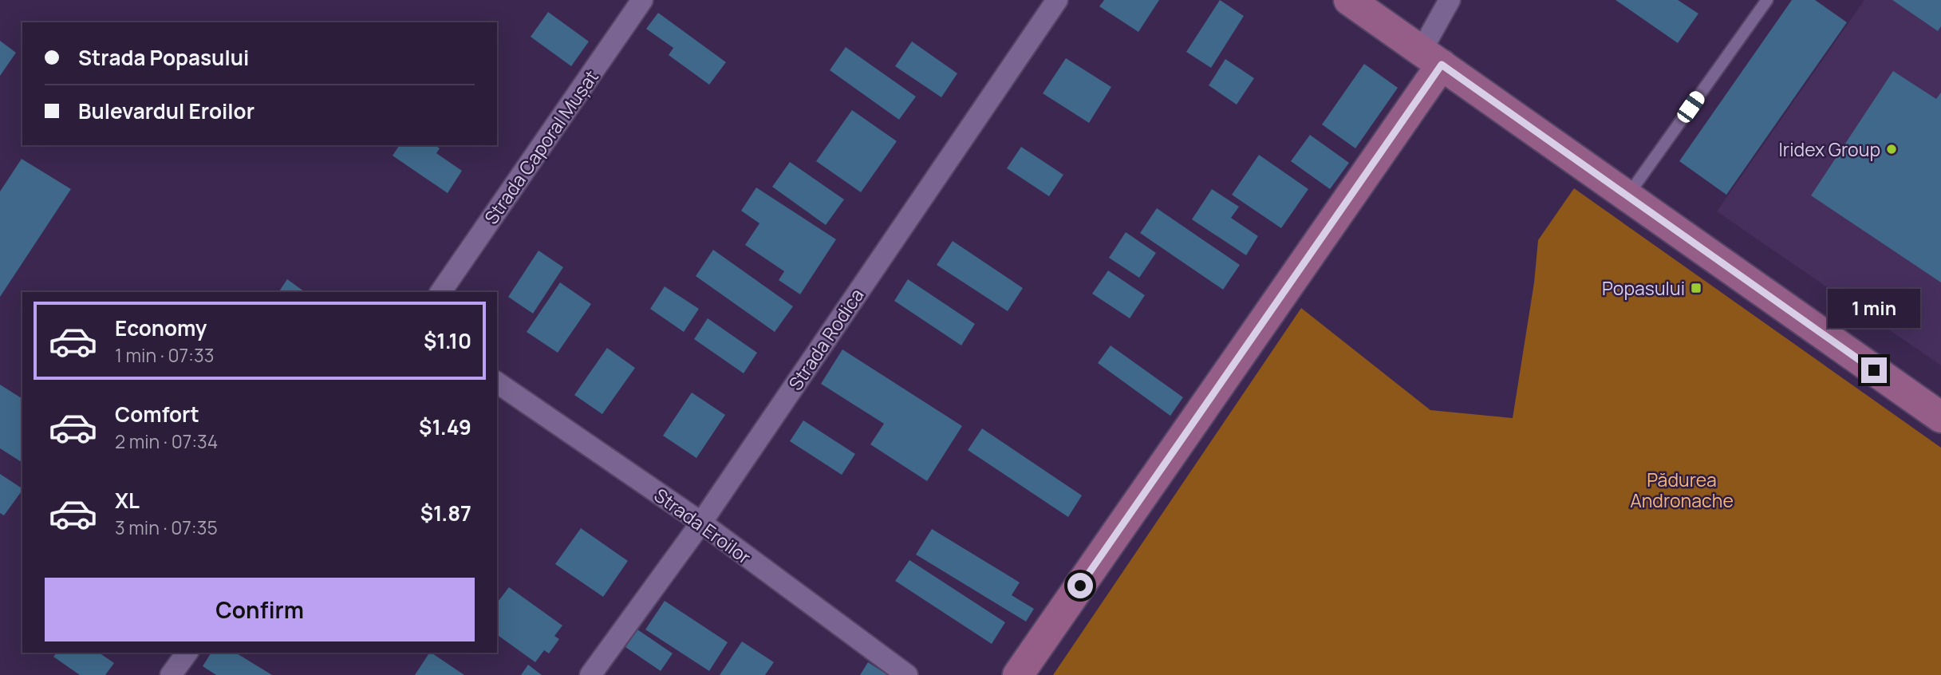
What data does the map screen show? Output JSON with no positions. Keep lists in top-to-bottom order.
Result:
{
  "streets": {
    "street": ["Strada Caporal Mușat", "Strada Rodica", "Strada Eroilor"]
  },
  "crossings": [
    ["Strada Rodica", "Strada Eroilor"]
  ],
  "parks": ["Pădurea Andronache"],
  "places": {
    "other": ["Iridex Group"],
    "transit": ["Popasului"]
  },
  "page": {
    "banner": ["Strada Popasului", "Bulevardul Eroilor"],
    "bubble": "1 min",
    "list": [
      {
        "name": "Economy",
        "note": "1 min · 07:33",
        "value": "$1.10"
      },
      {
        "name": "Comfort",
        "note": "2 min · 07:34",
        "value": "$1.49"
      },
      {
        "name": "XL",
        "note": "3 min · 07:35",
        "value": "$1.87"
      }
    ],
    "buttons": "Confirm"
  }
}
